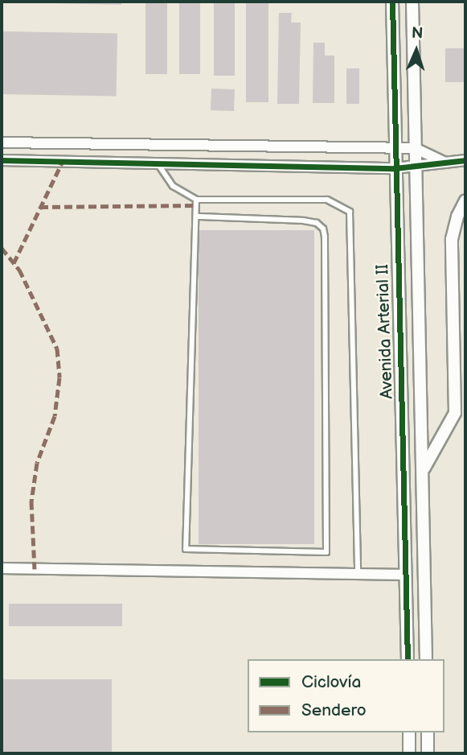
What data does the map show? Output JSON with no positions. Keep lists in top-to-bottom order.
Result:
{
  "streets": {
    "street": ["Avenida Arterial II"]
  },
  "legend": ["Ciclovía", "Sendero"],
  "north": "top"
}
